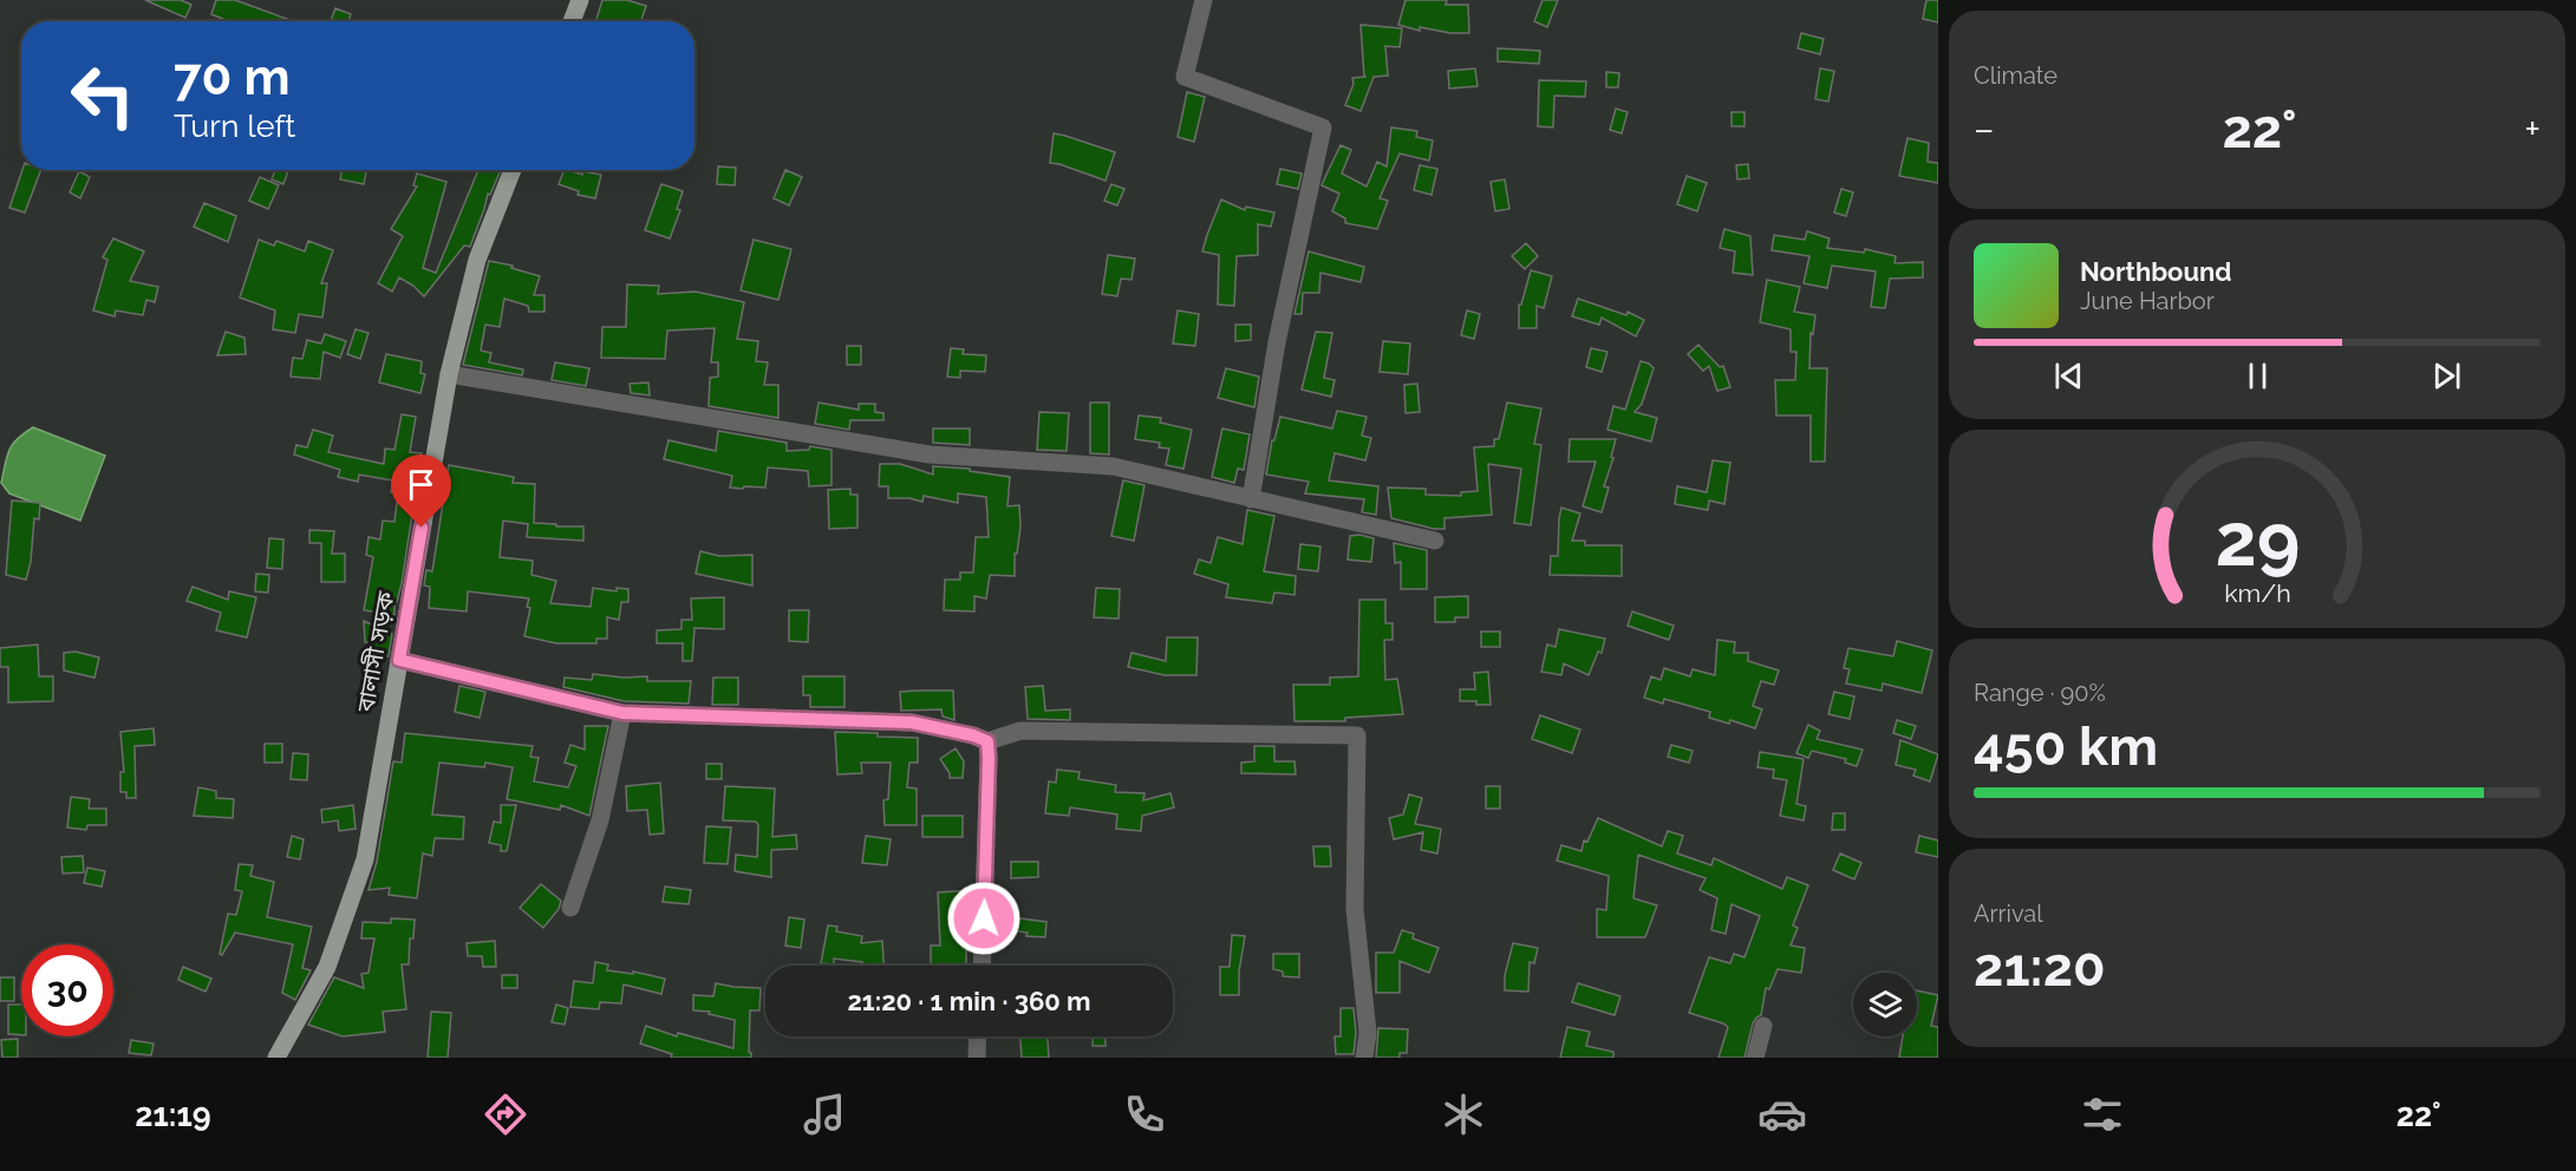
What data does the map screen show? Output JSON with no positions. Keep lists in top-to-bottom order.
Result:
{
  "streets": {
    "main road": ["বালাসী সড়ক"]
  },
  "page": {
    "tile": [
      "Climate",
      ["Range · 90%", "450 km"],
      ["Arrival", "21:20"]
    ],
    "turn": ["70 m", "Turn left"],
    "heat": ["−", "22°", "+"],
    "song": ["Northbound", "June Harbor"],
    "limit": "30",
    "trip": "21:20 · 1 min · 360 m",
    "tabs": ["21:19", "22°"],
    "gauge": ["29", "km/h"]
  }
}
